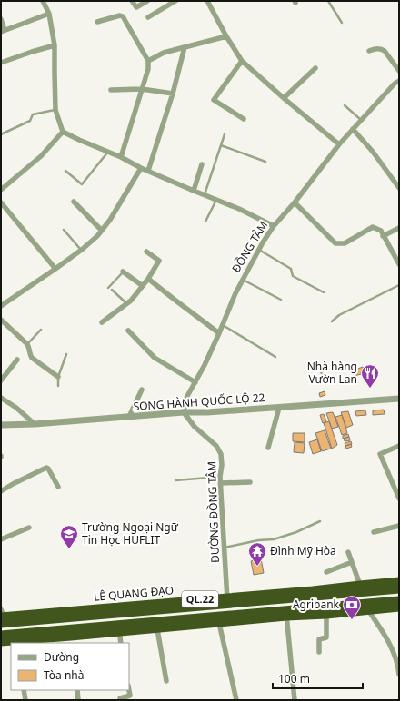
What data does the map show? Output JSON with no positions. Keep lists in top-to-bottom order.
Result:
{
  "streets": {
    "highway": ["LÊ QUANG ĐẠO", "QL.22"],
    "street": ["ĐỒNG TÂM", "SONG HÀNH QUỐC LỘ 22", "ĐƯỜNG ĐỒNG TÂM"]
  },
  "crossings": [
    ["ĐỒNG TÂM", "SONG HÀNH QUỐC LỘ 22"],
    ["ĐỒNG TÂM", "ĐƯỜNG ĐỒNG TÂM"],
    ["SONG HÀNH QUỐC LỘ 22", "ĐƯỜNG ĐỒNG TÂM"],
    ["ĐƯỜNG ĐỒNG TÂM", "LÊ QUANG ĐẠO"]
  ],
  "places": {
    "restaurant": ["Nhà hàng Vườn Lan"],
    "school or university": ["Trường Ngoại Ngữ Tin Học HUFLIT"],
    "temple": ["Đình Mỹ Hòa"],
    "bank": ["Agribank"]
  },
  "legend": ["Đường", "Tòa nhà"],
  "scale_bar": "100 m"
}
